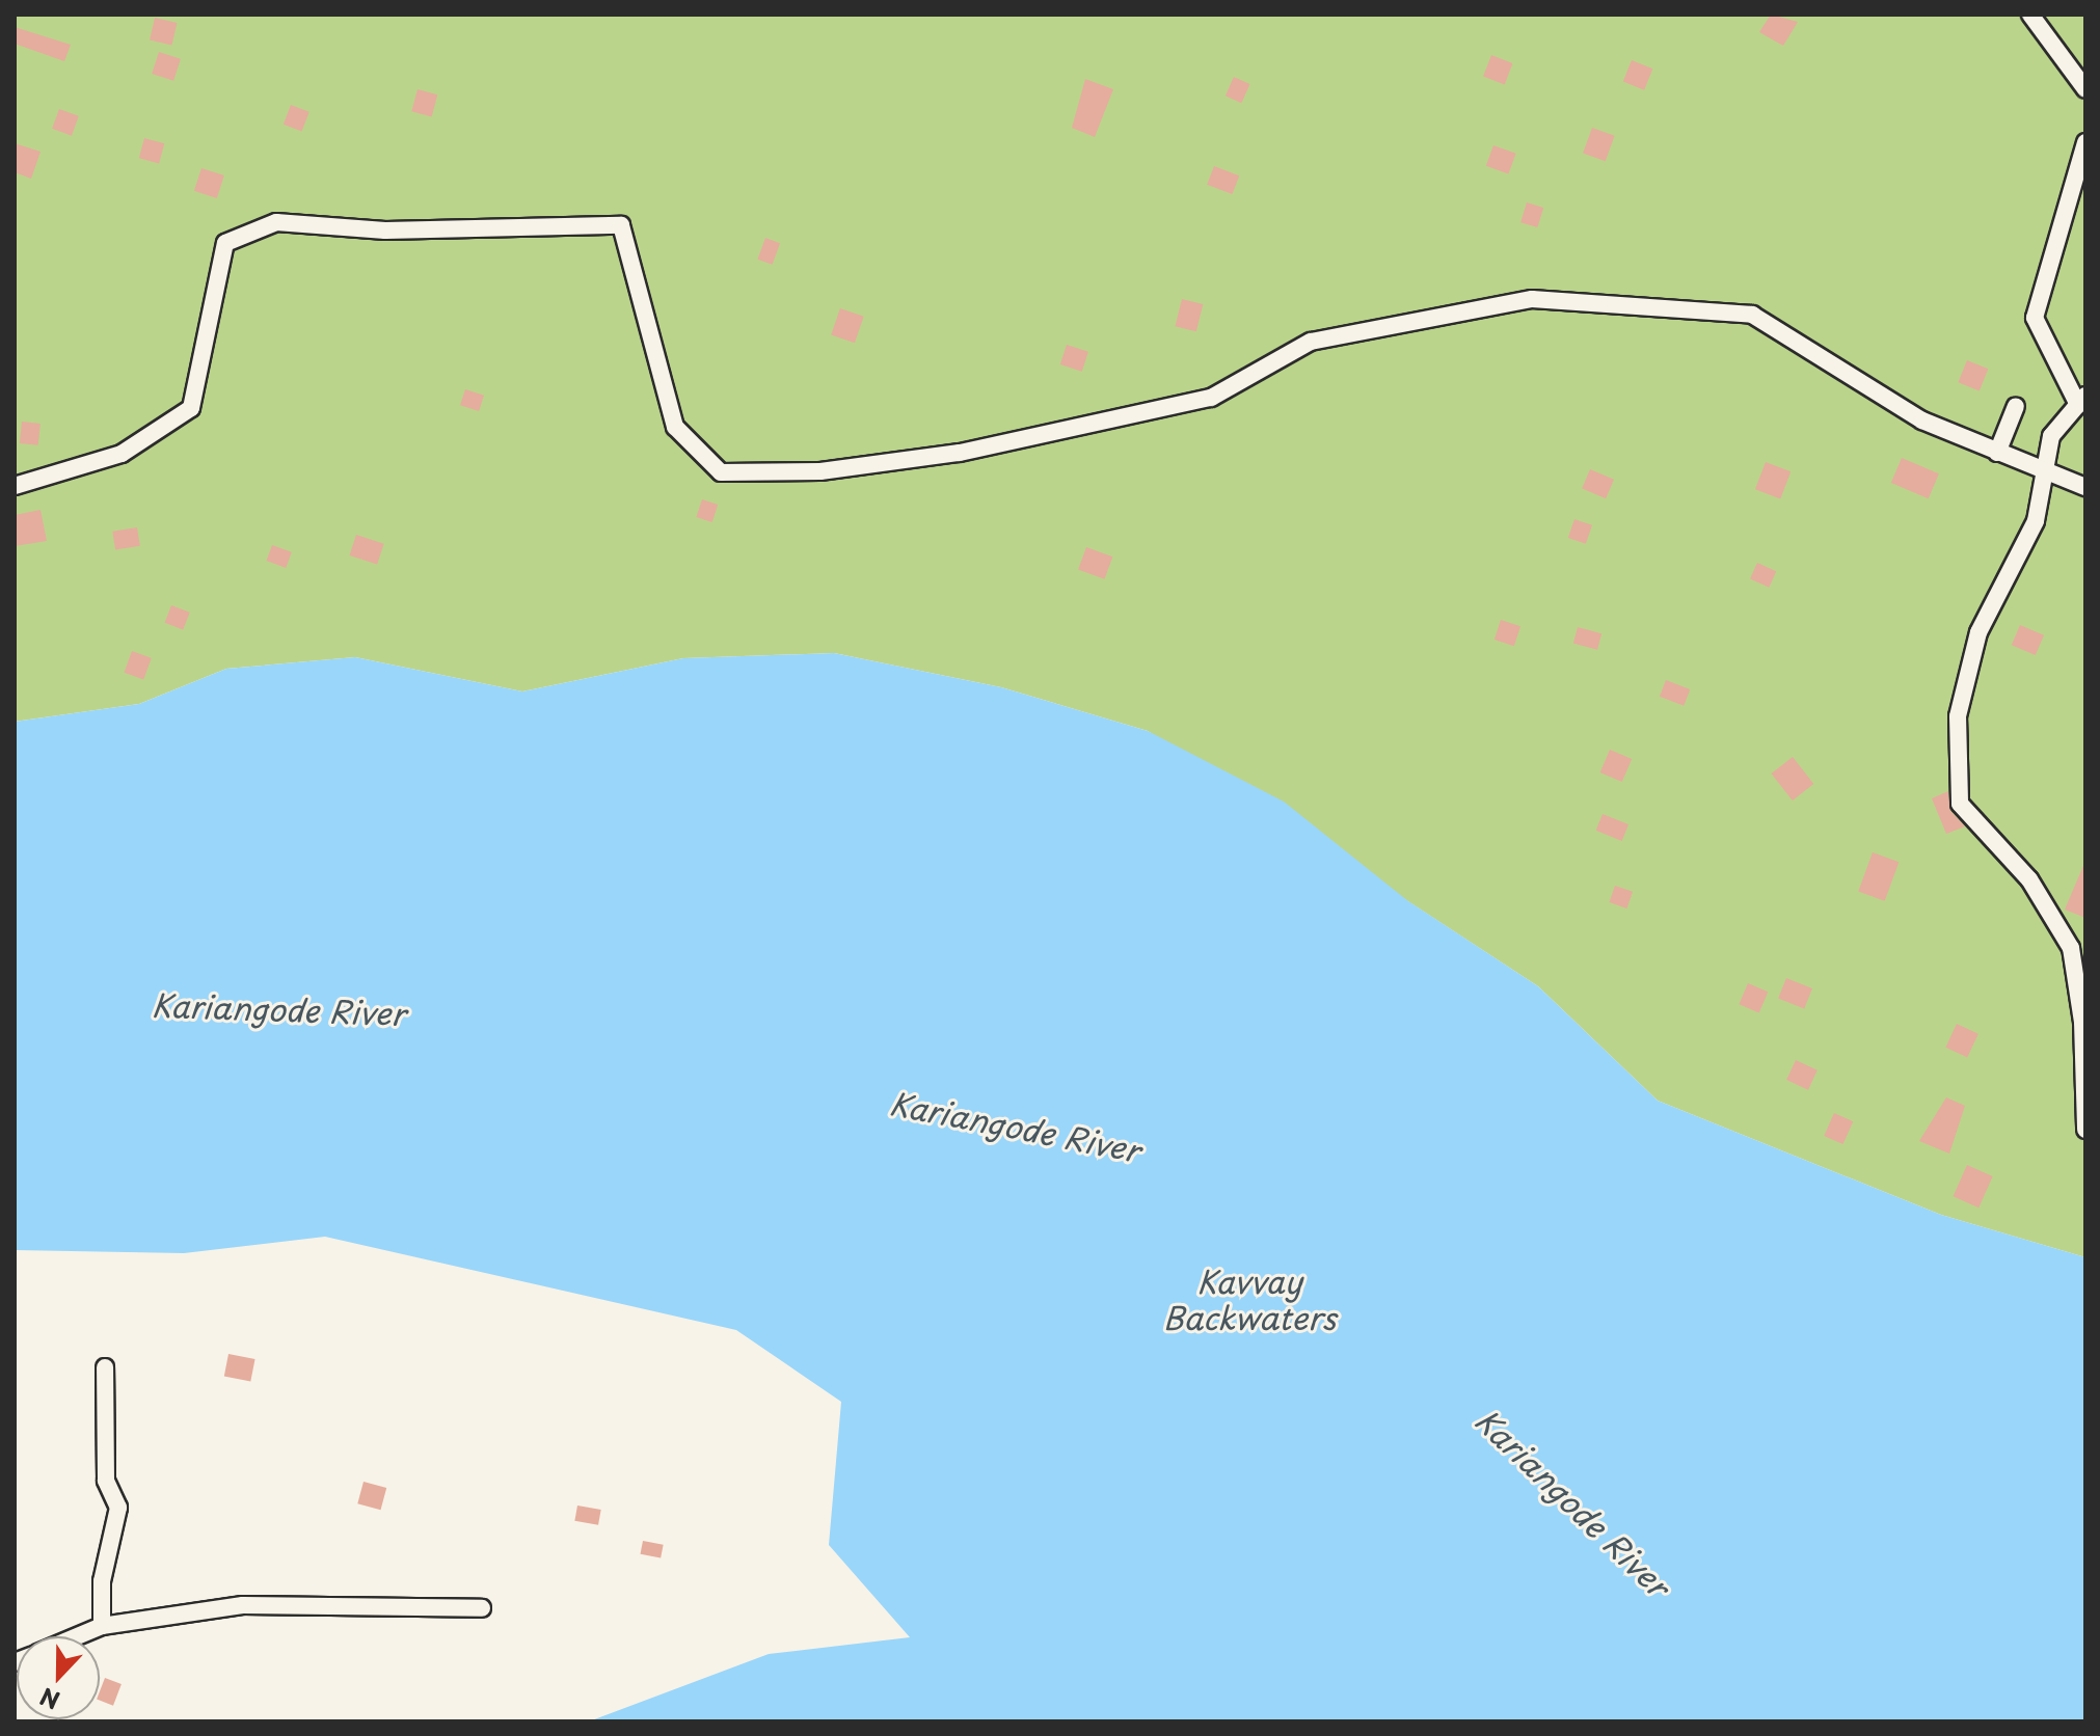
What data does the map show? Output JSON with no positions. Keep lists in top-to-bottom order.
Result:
{
  "water": ["Kariangode River", "Kavvay Backwaters"],
  "north": "bottom"
}
